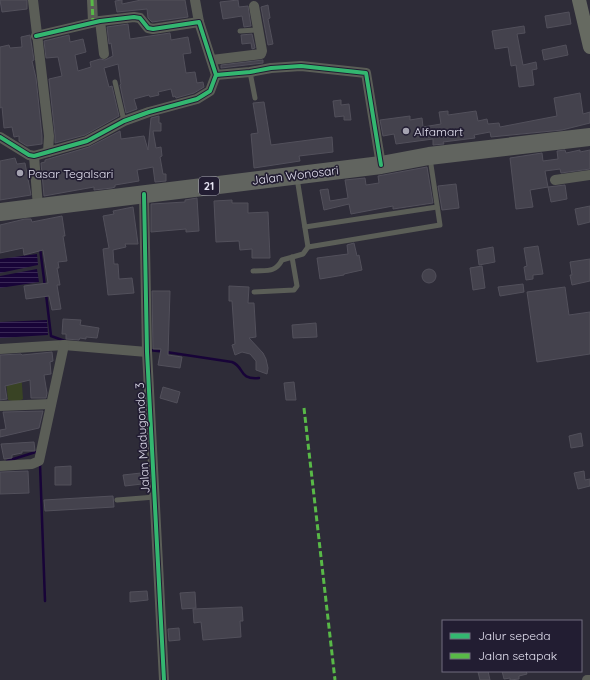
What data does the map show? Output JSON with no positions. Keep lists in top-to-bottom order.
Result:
{
  "streets": {
    "highway": ["Jalan Wonosari", "21"],
    "street": ["Jalan Madugondo 3"]
  },
  "crossings": [
    ["Jalan Wonosari", "Jalan Madugondo 3"]
  ],
  "places": ["Alfamart", "Pasar Tegalsari"],
  "legend": ["Jalur sepeda", "Jalan setapak"]
}
